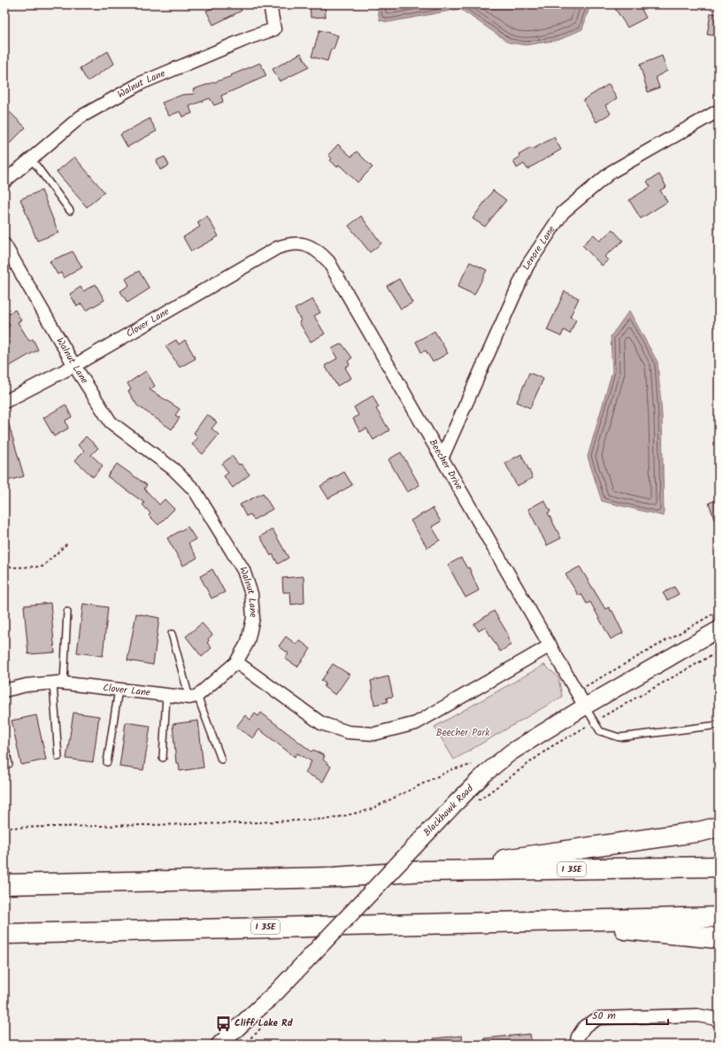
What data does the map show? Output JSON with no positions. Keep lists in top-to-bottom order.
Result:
{
  "streets": {
    "highway": ["I 35E"],
    "street": [
      "Walnut Lane",
      "Lenore Lane",
      "Clover Lane",
      "Beecher Drive",
      "Blackhawk Road"
    ]
  },
  "crossings": [
    ["Walnut Lane", "Clover Lane"],
    ["Lenore Lane", "Beecher Drive"],
    ["Clover Lane", "Beecher Drive"],
    ["Beecher Drive", "Blackhawk Road"]
  ],
  "parks": ["Beecher Park"],
  "places": {
    "bus stop": ["Cliff Lake Rd"]
  },
  "scale_bar": "50 m"
}
